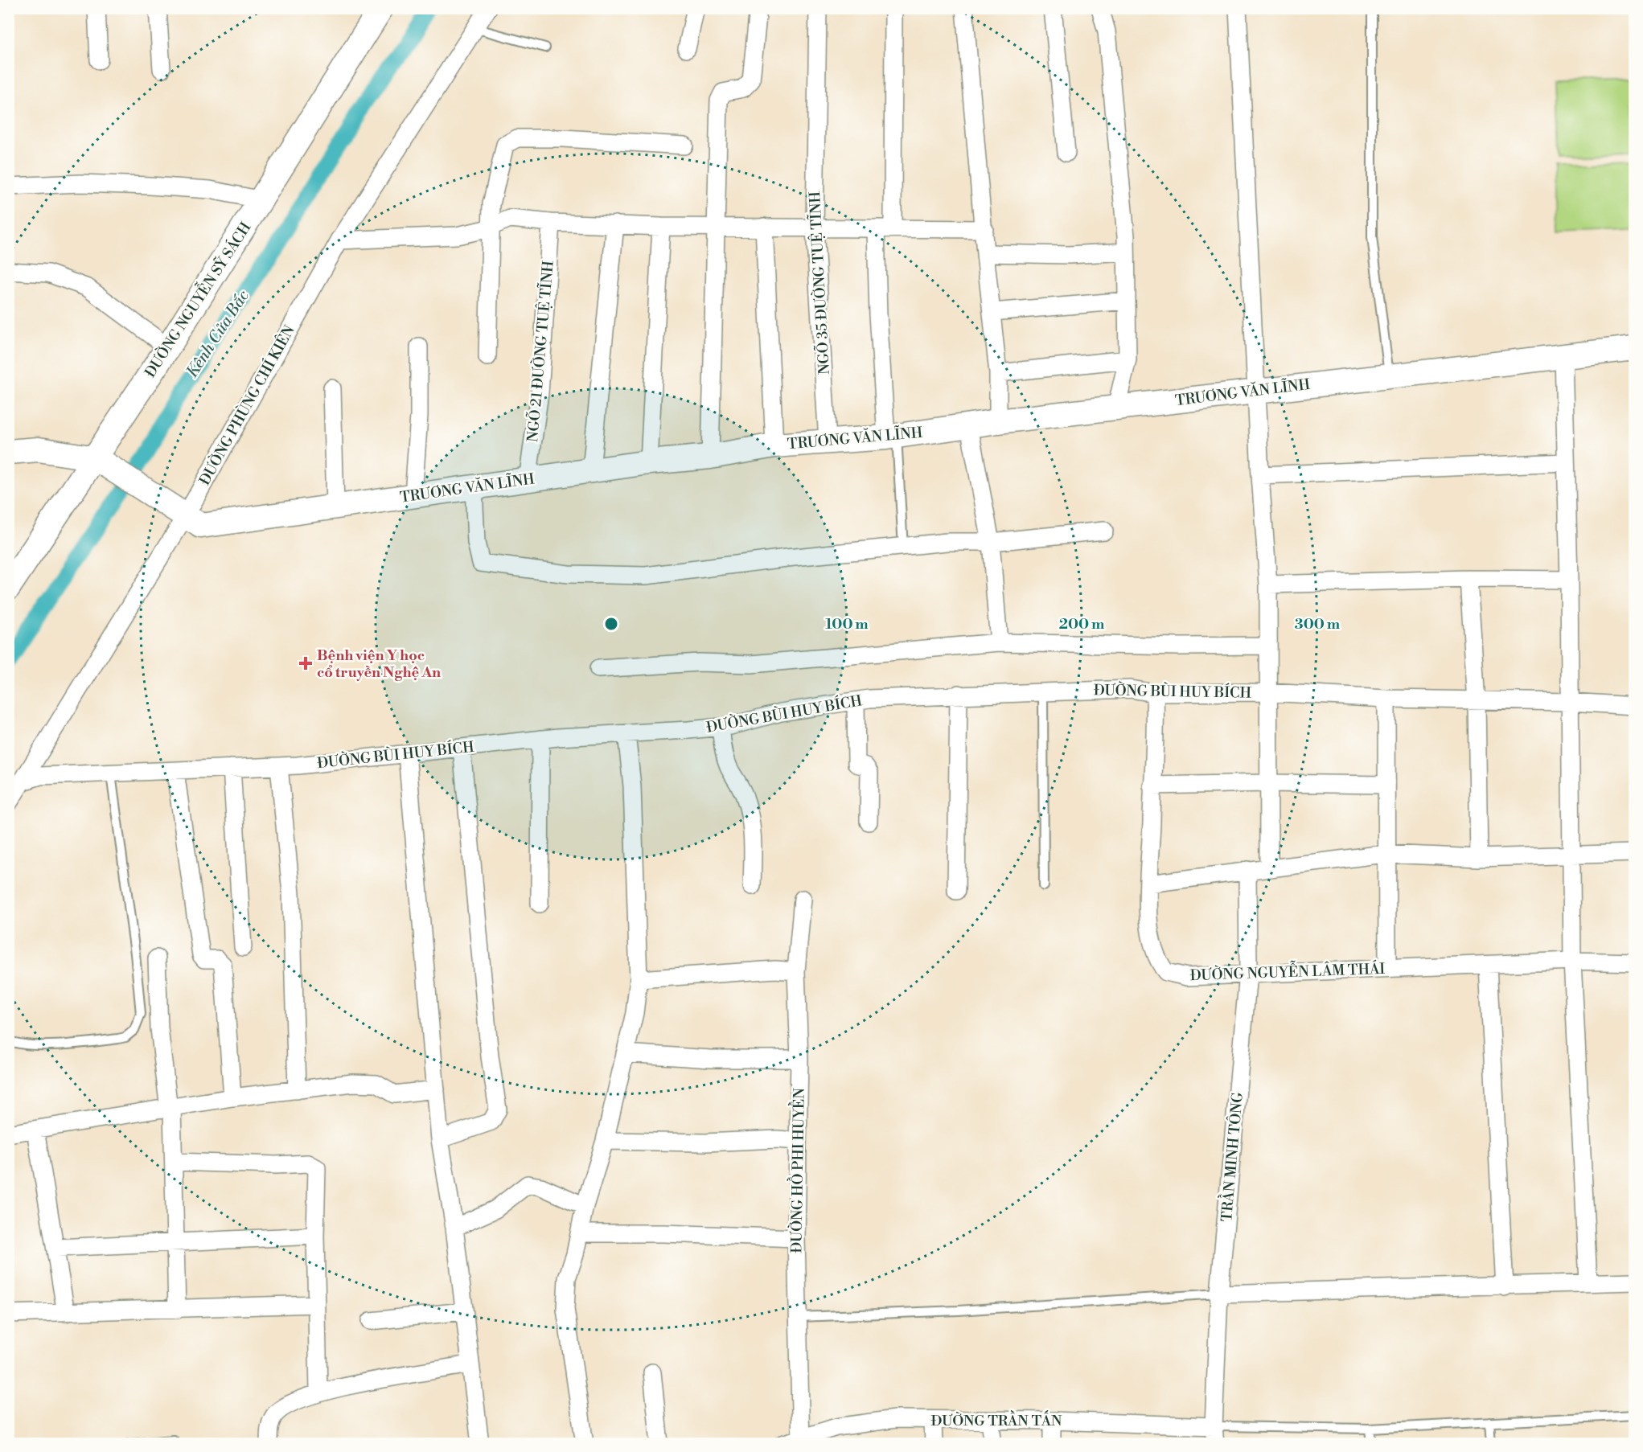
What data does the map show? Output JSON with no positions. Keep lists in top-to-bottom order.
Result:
{
  "streets": {
    "street": [
      "NGÕ 35 ĐƯỜNG TUỆ TĨNH",
      "ĐƯỜNG NGUYỄN SỸ SÁCH",
      "NGÕ 21 ĐƯỜNG TUỆ TĨNH",
      "TRƯƠNG VĂN LĨNH",
      "ĐƯỜNG PHÙNG CHÍ KIÊN",
      "ĐƯỜNG BÙI HUY BÍCH",
      "ĐƯỜNG NGUYỄN LÂM THÁI",
      "TRẦN MINH TÔNG",
      "ĐƯỜNG HỒ PHI HUYỀN",
      "ĐƯỜNG TRẦN TẤN"
    ]
  },
  "crossings": [
    ["NGÕ 35 ĐƯỜNG TUỆ TĨNH", "TRƯƠNG VĂN LĨNH"],
    ["ĐƯỜNG NGUYỄN SỸ SÁCH", "TRƯƠNG VĂN LĨNH"],
    ["NGÕ 21 ĐƯỜNG TUỆ TĨNH", "TRƯƠNG VĂN LĨNH"],
    ["TRƯƠNG VĂN LĨNH", "ĐƯỜNG PHÙNG CHÍ KIÊN"],
    ["ĐƯỜNG PHÙNG CHÍ KIÊN", "ĐƯỜNG BÙI HUY BÍCH"],
    ["ĐƯỜNG BÙI HUY BÍCH", "ĐƯỜNG NGUYỄN LÂM THÁI"],
    ["ĐƯỜNG NGUYỄN LÂM THÁI", "TRẦN MINH TÔNG"],
    ["TRẦN MINH TÔNG", "ĐƯỜNG TRẦN TẤN"],
    ["ĐƯỜNG HỒ PHI HUYỀN", "ĐƯỜNG TRẦN TẤN"]
  ],
  "water": ["Kênh Cửa Bắc"],
  "places": {
    "health": ["Bệnh viện Y học cổ truyền Nghệ An"]
  },
  "rings": ["100 m", "200 m", "300 m"]
}
